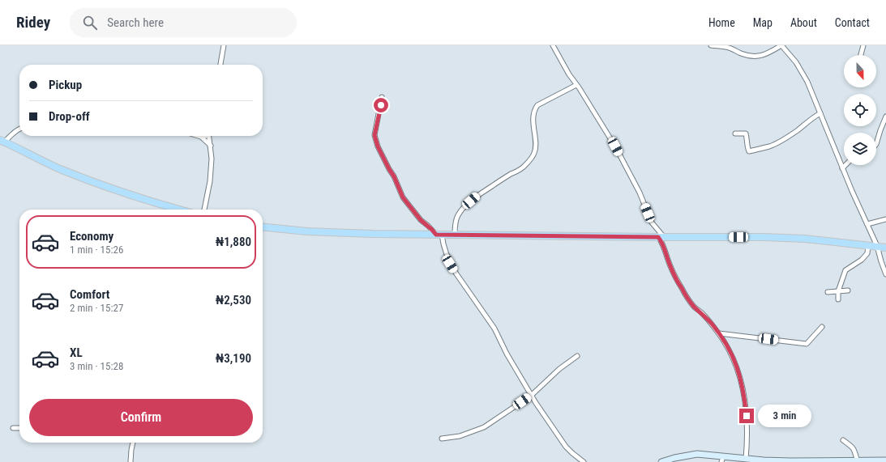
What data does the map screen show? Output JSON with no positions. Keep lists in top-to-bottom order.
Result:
{
  "north": "bottom",
  "page": {
    "header": "Ridey",
    "search": "Search here",
    "nav": [
      "Home",
      "Map",
      "About",
      "Contact"
    ],
    "banner": ["Pickup", "Drop-off"],
    "list": [
      {
        "name": "Economy",
        "note": "1 min · 15:26",
        "value": "₦1,880"
      },
      {
        "name": "Comfort",
        "note": "2 min · 15:27",
        "value": "₦2,530"
      },
      {
        "name": "XL",
        "note": "3 min · 15:28",
        "value": "₦3,190"
      }
    ],
    "buttons": "Confirm",
    "bubble": "3 min"
  }
}
